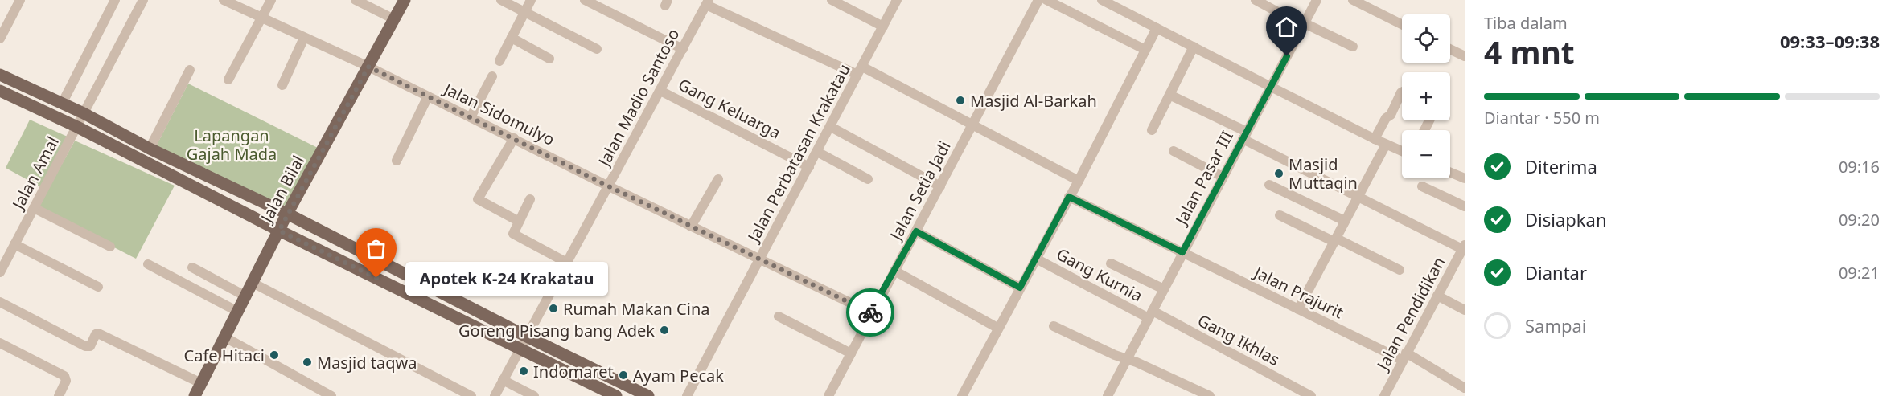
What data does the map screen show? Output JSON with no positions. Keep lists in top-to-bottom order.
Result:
{
  "streets": {
    "main road": ["Jalan Bilal"],
    "street": [
      "Jalan Madio Santoso",
      "Gang Keluarga",
      "Jalan Sidomulyo",
      "Jalan Perbatasan Krakatau",
      "Jalan Amal",
      "Jalan Pasar III",
      "Jalan Setia Jadi",
      "Gang Kurnia",
      "Jalan Prajurit",
      "Jalan Pendidikan",
      "Gang Ikhlas"
    ]
  },
  "crossings": [
    ["Jalan Madio Santoso", "Gang Keluarga"],
    ["Jalan Madio Santoso", "Jalan Sidomulyo"],
    ["Gang Keluarga", "Jalan Perbatasan Krakatau"],
    ["Jalan Sidomulyo", "Jalan Perbatasan Krakatau"],
    ["Jalan Sidomulyo", "Jalan Bilal"],
    ["Jalan Sidomulyo", "Jalan Setia Jadi"],
    ["Jalan Pasar III", "Gang Kurnia"],
    ["Jalan Pasar III", "Jalan Prajurit"],
    ["Jalan Pasar III", "Gang Ikhlas"],
    ["Gang Kurnia", "Gang Ikhlas"],
    ["Jalan Prajurit", "Jalan Pendidikan"]
  ],
  "parks": ["Lapangan Gajah Mada"],
  "places": [
    "Masjid Al-Barkah",
    "Masjid Muttaqin",
    "Apotek K-24 Krakatau",
    "Rumah Makan Cina",
    "Goreng Pisang bang Adek",
    "Cafe Hitaci",
    "Masjid taqwa",
    "Indomaret",
    "Ayam Pecak"
  ],
  "page": {
    "heading": ["4 mnt", "Tiba dalam", "09:33–09:38"],
    "map_buttons": ["+", "−"],
    "bar": "Diantar · 550 m",
    "list": [
      ["Diterima", "09:16"],
      ["Disiapkan", "09:20"],
      ["Diantar", "09:21"],
      "Sampai"
    ],
    "bubble": "Apotek K-24 Krakatau"
  }
}
